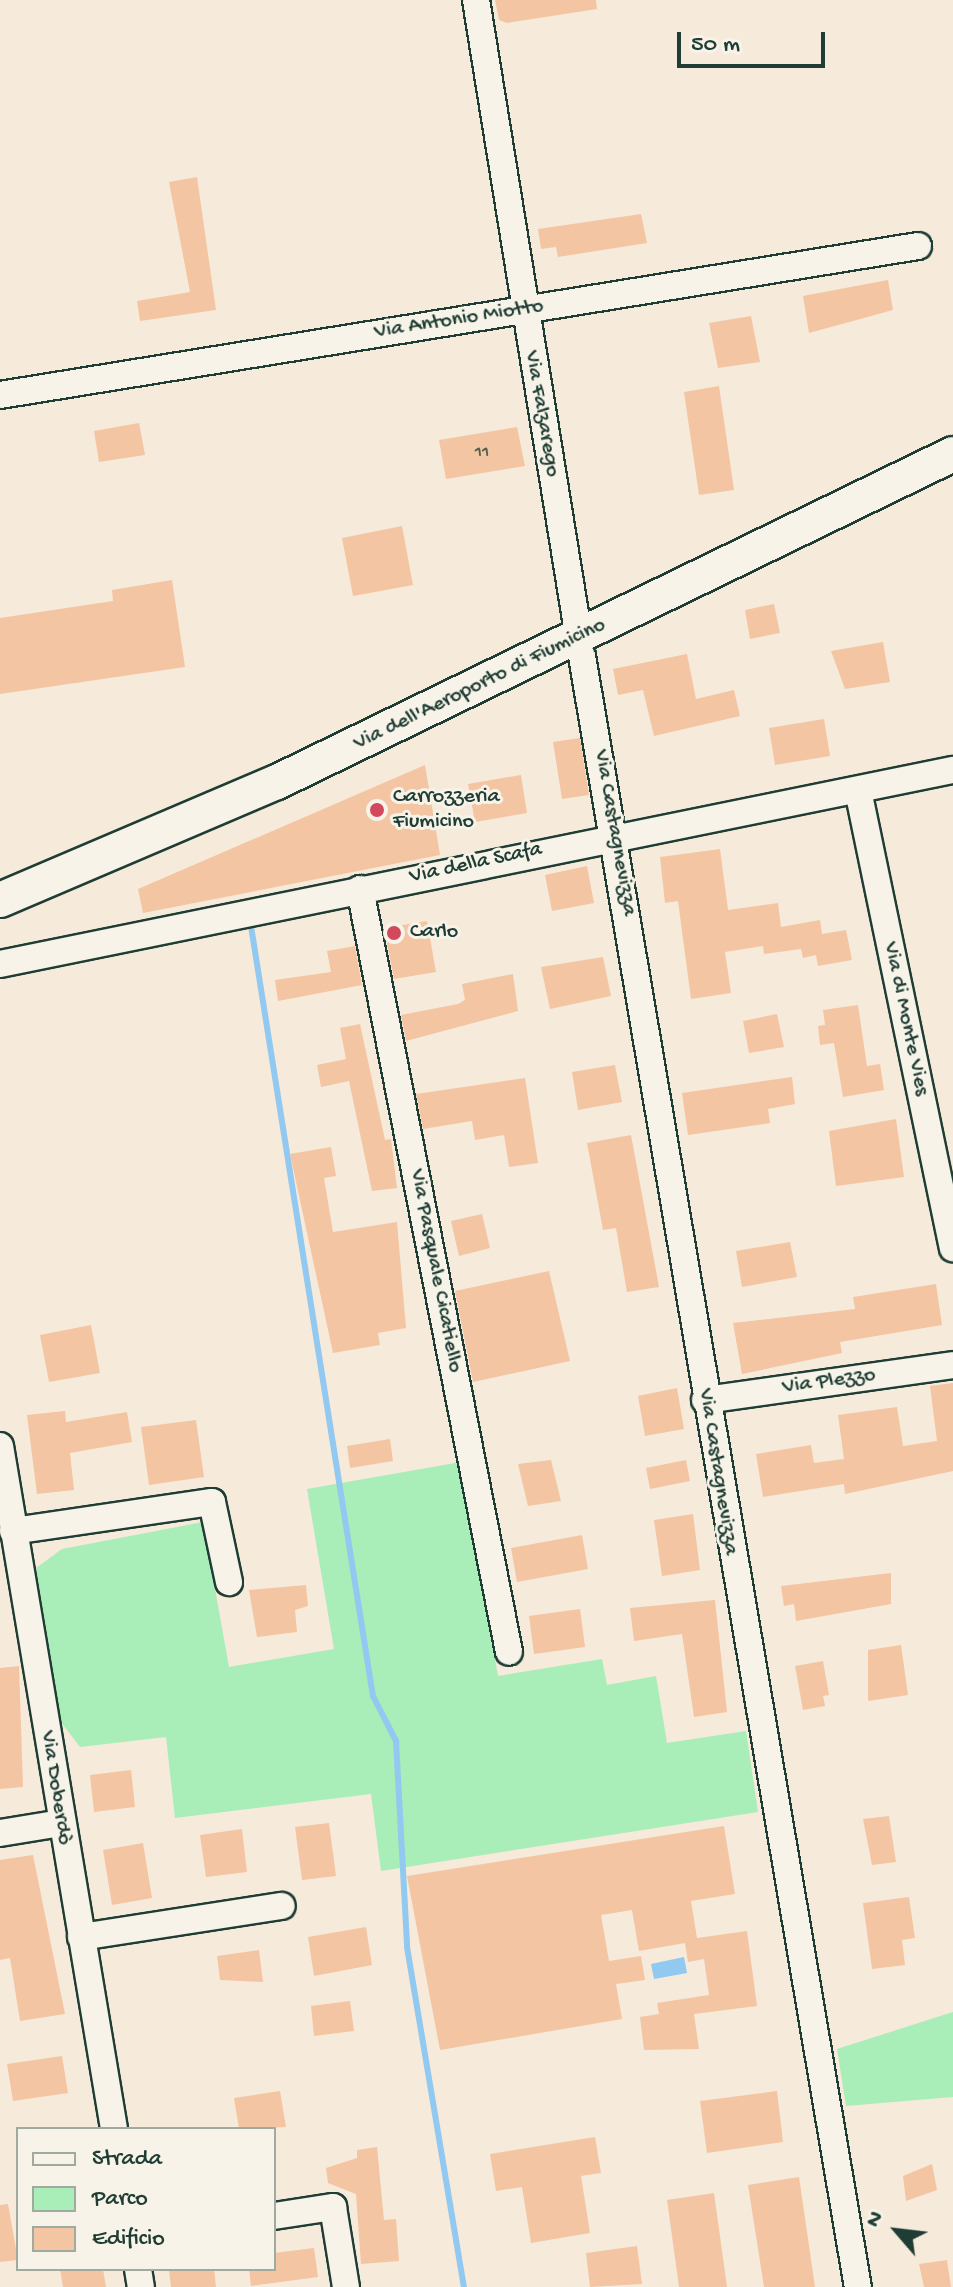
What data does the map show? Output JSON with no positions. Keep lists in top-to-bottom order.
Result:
{
  "streets": {
    "main road": ["Via dell'Aeroporto di Fiumicino"],
    "street": [
      "Via Antonio Miotto",
      "Via Falzarego",
      "Via Castagnevizza",
      "Via della Scafa",
      "Via di Monte Vies",
      "Via Pasquale Cicatiello",
      "Via Plezzo",
      "Via Doberdò"
    ]
  },
  "crossings": [
    ["Via Antonio Miotto", "Via Falzarego"],
    ["Via Falzarego", "Via dell'Aeroporto di Fiumicino"],
    ["Via Falzarego", "Via Castagnevizza"],
    ["Via dell'Aeroporto di Fiumicino", "Via Castagnevizza"],
    ["Via Castagnevizza", "Via della Scafa"],
    ["Via Castagnevizza", "Via Plezzo"],
    ["Via della Scafa", "Via di Monte Vies"],
    ["Via della Scafa", "Via Pasquale Cicatiello"]
  ],
  "places": ["Carrozzeria Fiumicino", "Carlo"],
  "house_numbers": ["11"],
  "legend": ["Strada", "Parco", "Edificio"],
  "scale_bar": "50 m",
  "north": "top left"
}
